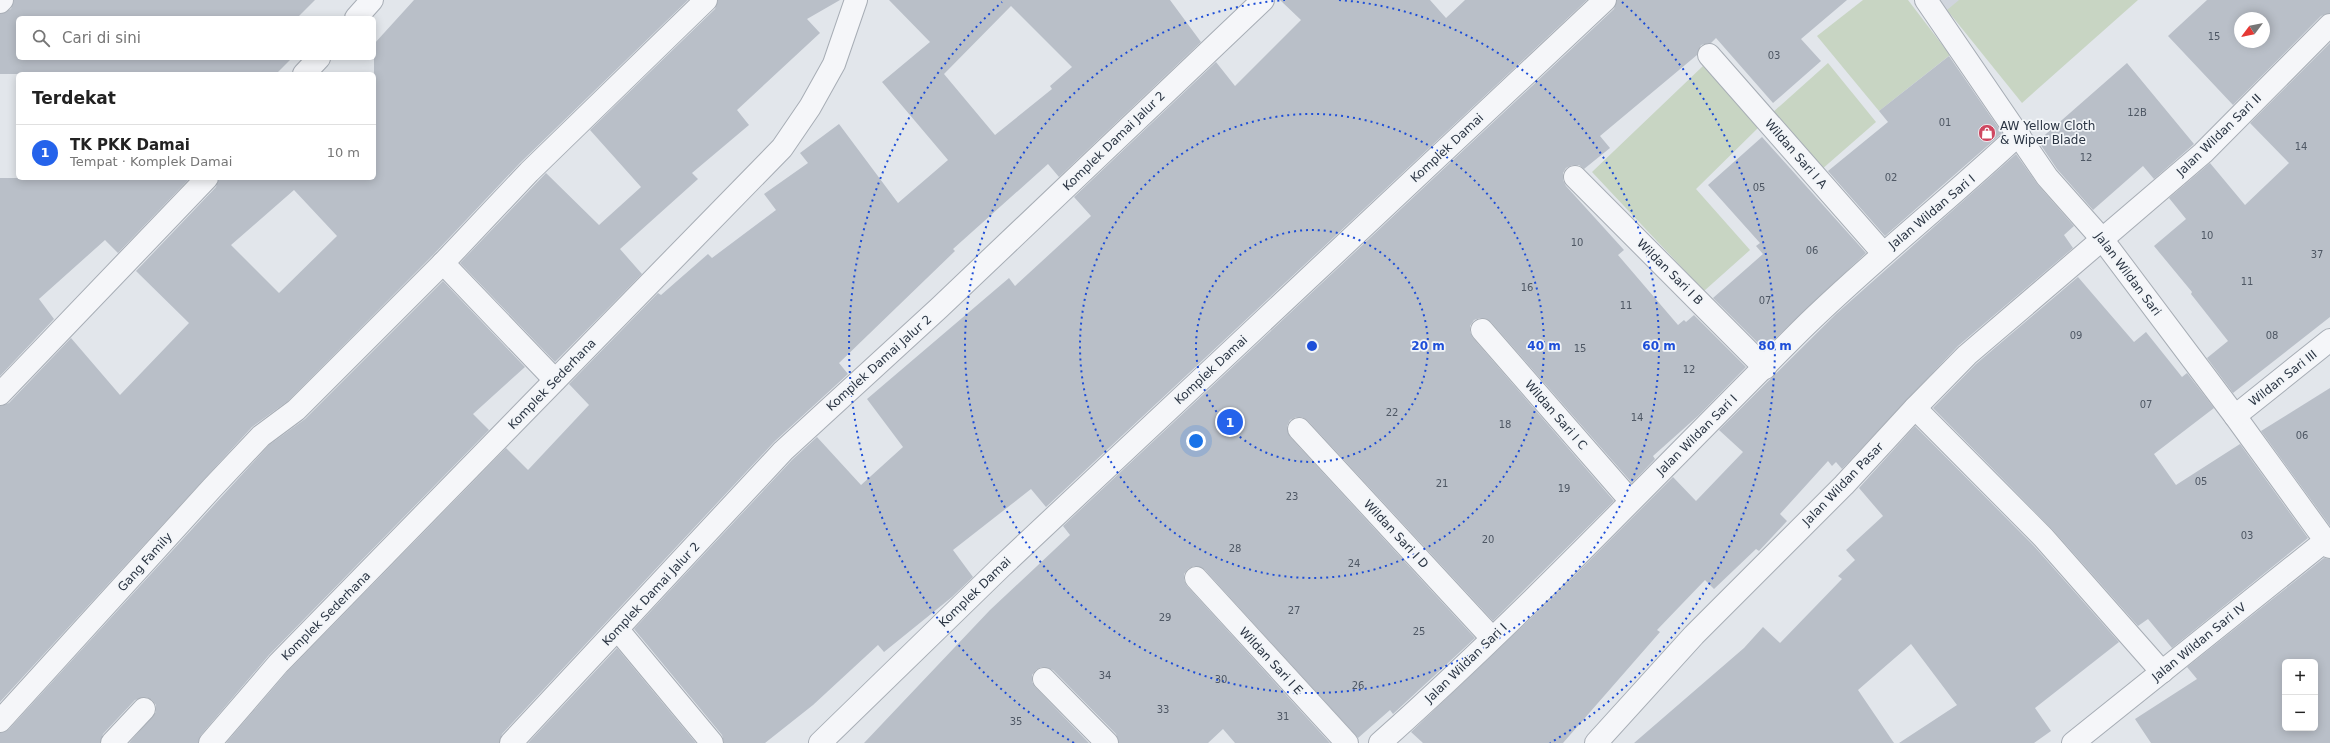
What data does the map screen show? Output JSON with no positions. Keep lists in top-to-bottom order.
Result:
{
  "streets": {
    "street": [
      "Jalan Wildan Sari II",
      "Komplek Damai Jalur 2",
      "Komplek Damai",
      "Wildan Sari I A",
      "Jalan Wildan Sari I",
      "Wildan Sari I B",
      "Jalan Wildan Sari",
      "Wildan Sari III",
      "Komplek Sederhana",
      "Wildan Sari I C",
      "Jalan Wildan Pasar",
      "Wildan Sari I D",
      "Gang Family",
      "Jalan Wildan Sari IV",
      "Wildan Sari I E"
    ]
  },
  "crossings": [
    ["Jalan Wildan Sari II", "Jalan Wildan Sari"],
    ["Jalan Wildan Sari II", "Jalan Wildan Pasar"],
    ["Wildan Sari I A", "Jalan Wildan Sari I"],
    ["Jalan Wildan Sari I", "Wildan Sari I B"],
    ["Jalan Wildan Sari I", "Jalan Wildan Sari"],
    ["Jalan Wildan Sari I", "Wildan Sari I C"],
    ["Jalan Wildan Sari I", "Wildan Sari I D"],
    ["Jalan Wildan Sari", "Wildan Sari III"],
    ["Jalan Wildan Sari", "Jalan Wildan Pasar"],
    ["Jalan Wildan Sari", "Jalan Wildan Sari IV"]
  ],
  "places": {
    "shop": ["AW Yellow Cloth & Wiper Blade"]
  },
  "house_numbers": [
    "15",
    "03",
    "12B",
    "01",
    "14",
    "12",
    "02",
    "05",
    "10",
    "10",
    "06",
    "37",
    "11",
    "16",
    "07",
    "11",
    "09",
    "08",
    "15",
    "12",
    "07",
    "22",
    "14",
    "18",
    "06",
    "05",
    "21",
    "19",
    "23",
    "03",
    "20",
    "28",
    "24",
    "27",
    "29",
    "25",
    "34",
    "30",
    "26",
    "33",
    "31",
    "35"
  ],
  "north": "bottom left",
  "page": {
    "search": "Cari di sini",
    "heading": "Terdekat",
    "list": [
      {
        "mark": "1",
        "name": "TK PKK Damai",
        "note": "Tempat · Komplek Damai",
        "value": "10 m"
      }
    ],
    "pins": "1",
    "map_buttons": ["+", "−"]
  },
  "rings": [
    "20 m",
    "40 m",
    "60 m",
    "80 m"
  ]
}
